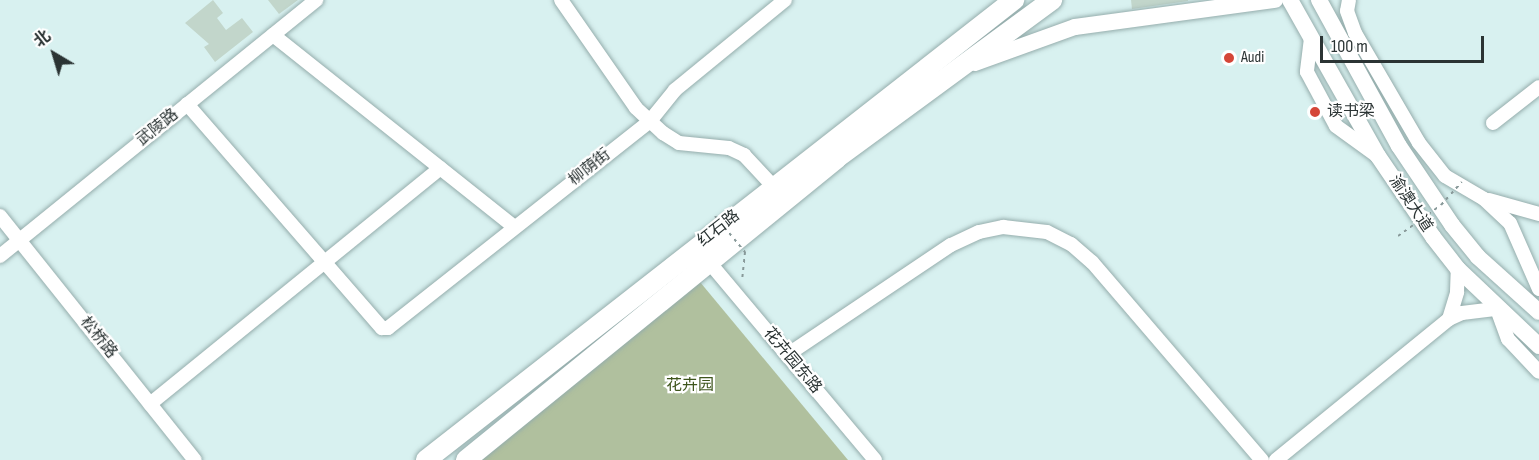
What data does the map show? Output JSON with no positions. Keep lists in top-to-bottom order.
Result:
{
  "streets": {
    "highway": ["红石路"],
    "main road": ["渝澳大道"],
    "street": [
      "武陵路",
      "柳荫街",
      "松桥路",
      "花卉园东路"
    ]
  },
  "crossings": [
    ["武陵路", "松桥路"],
    ["红石路", "花卉园东路"]
  ],
  "parks": ["花卉园"],
  "places": ["Audi", "读书梁"],
  "scale_bar": "100 m",
  "north": "top left"
}
